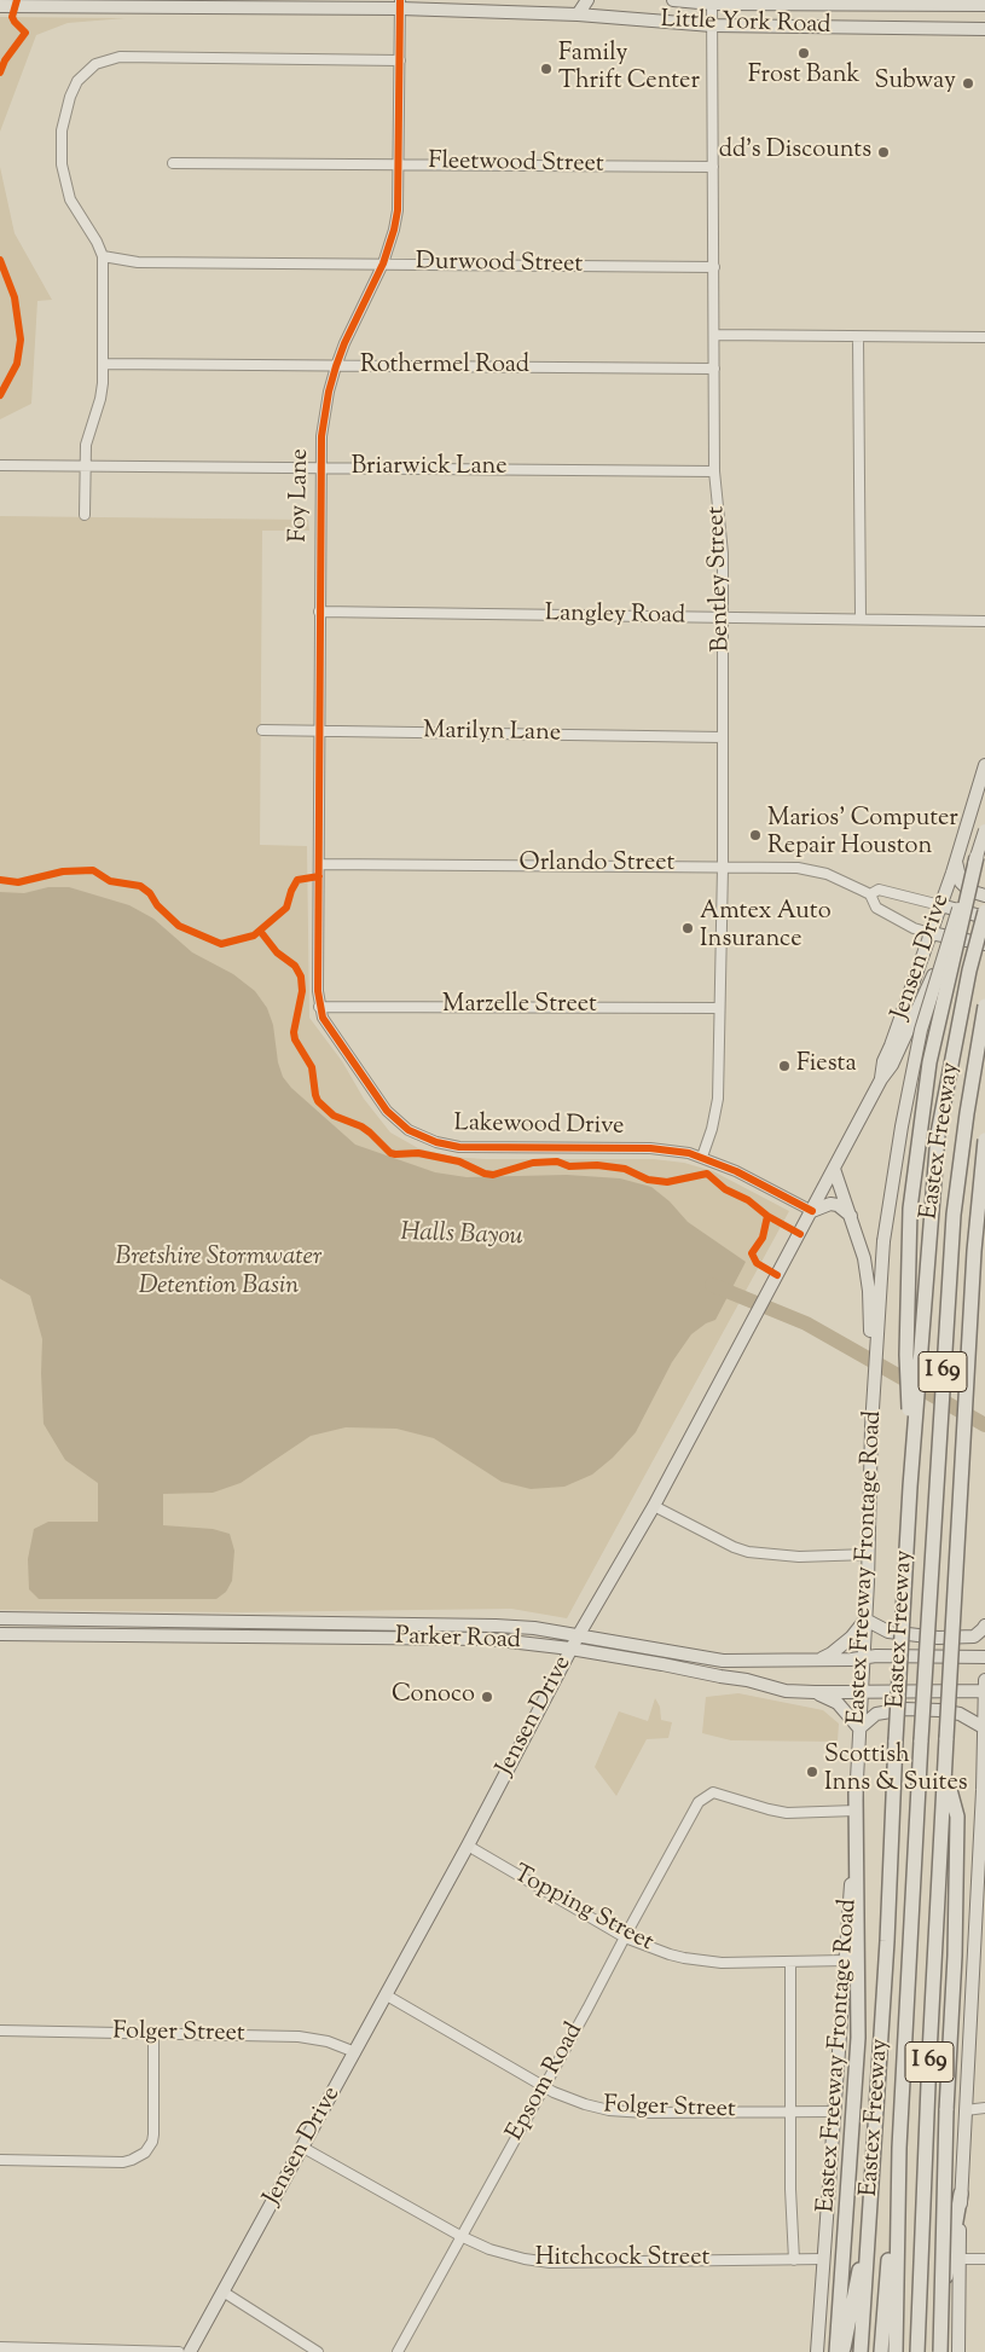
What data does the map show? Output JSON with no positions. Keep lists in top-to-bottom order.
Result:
{
  "streets": {
    "highway": ["Eastex Freeway", "I 69"],
    "main road": [
      "Little York Road",
      "Jensen Drive",
      "Eastex Freeway Frontage Road",
      "Parker Road"
    ],
    "street": [
      "Fleetwood Street",
      "Durwood Street",
      "Rothermel Road",
      "Briarwick Lane",
      "Foy Lane",
      "Bentley Street",
      "Langley Road",
      "Marilyn Lane",
      "Orlando Street",
      "Marzelle Street",
      "Lakewood Drive",
      "Topping Street",
      "Folger Street",
      "Epsom Road",
      "Hitchcock Street"
    ]
  },
  "crossings": [
    ["Little York Road", "Foy Lane"],
    ["Little York Road", "Bentley Street"],
    ["Fleetwood Street", "Foy Lane"],
    ["Fleetwood Street", "Bentley Street"],
    ["Durwood Street", "Foy Lane"],
    ["Durwood Street", "Bentley Street"],
    ["Rothermel Road", "Foy Lane"],
    ["Rothermel Road", "Bentley Street"],
    ["Briarwick Lane", "Foy Lane"],
    ["Briarwick Lane", "Bentley Street"],
    ["Foy Lane", "Langley Road"],
    ["Foy Lane", "Marilyn Lane"],
    ["Foy Lane", "Orlando Street"],
    ["Foy Lane", "Marzelle Street"],
    ["Foy Lane", "Lakewood Drive"],
    ["Bentley Street", "Langley Road"],
    ["Bentley Street", "Marilyn Lane"],
    ["Bentley Street", "Orlando Street"],
    ["Bentley Street", "Marzelle Street"],
    ["Bentley Street", "Lakewood Drive"],
    ["Orlando Street", "Jensen Drive"],
    ["Jensen Drive", "Lakewood Drive"],
    ["Jensen Drive", "Parker Road"],
    ["Jensen Drive", "Topping Street"],
    ["Jensen Drive", "Folger Street"],
    ["Jensen Drive", "Hitchcock Street"],
    ["Marzelle Street", "Lakewood Drive"],
    ["Eastex Freeway", "I 69"],
    ["Eastex Freeway Frontage Road", "Parker Road"],
    ["Eastex Freeway Frontage Road", "Topping Street"],
    ["Eastex Freeway Frontage Road", "Folger Street"],
    ["Eastex Freeway Frontage Road", "Epsom Road"],
    ["Eastex Freeway Frontage Road", "Hitchcock Street"],
    ["Topping Street", "Epsom Road"],
    ["Folger Street", "Epsom Road"],
    ["Epsom Road", "Hitchcock Street"]
  ],
  "water": ["Halls Bayou", "Bretshire Stormwater Detention Basin"],
  "places": [
    "Frost Bank",
    "Family Thrift Center",
    "Subway",
    "dd's Discounts",
    "Marios' Computer Repair Houston",
    "Amtex Auto Insurance",
    "Fiesta",
    "Conoco",
    "Scottish Inns & Suites"
  ]
}
